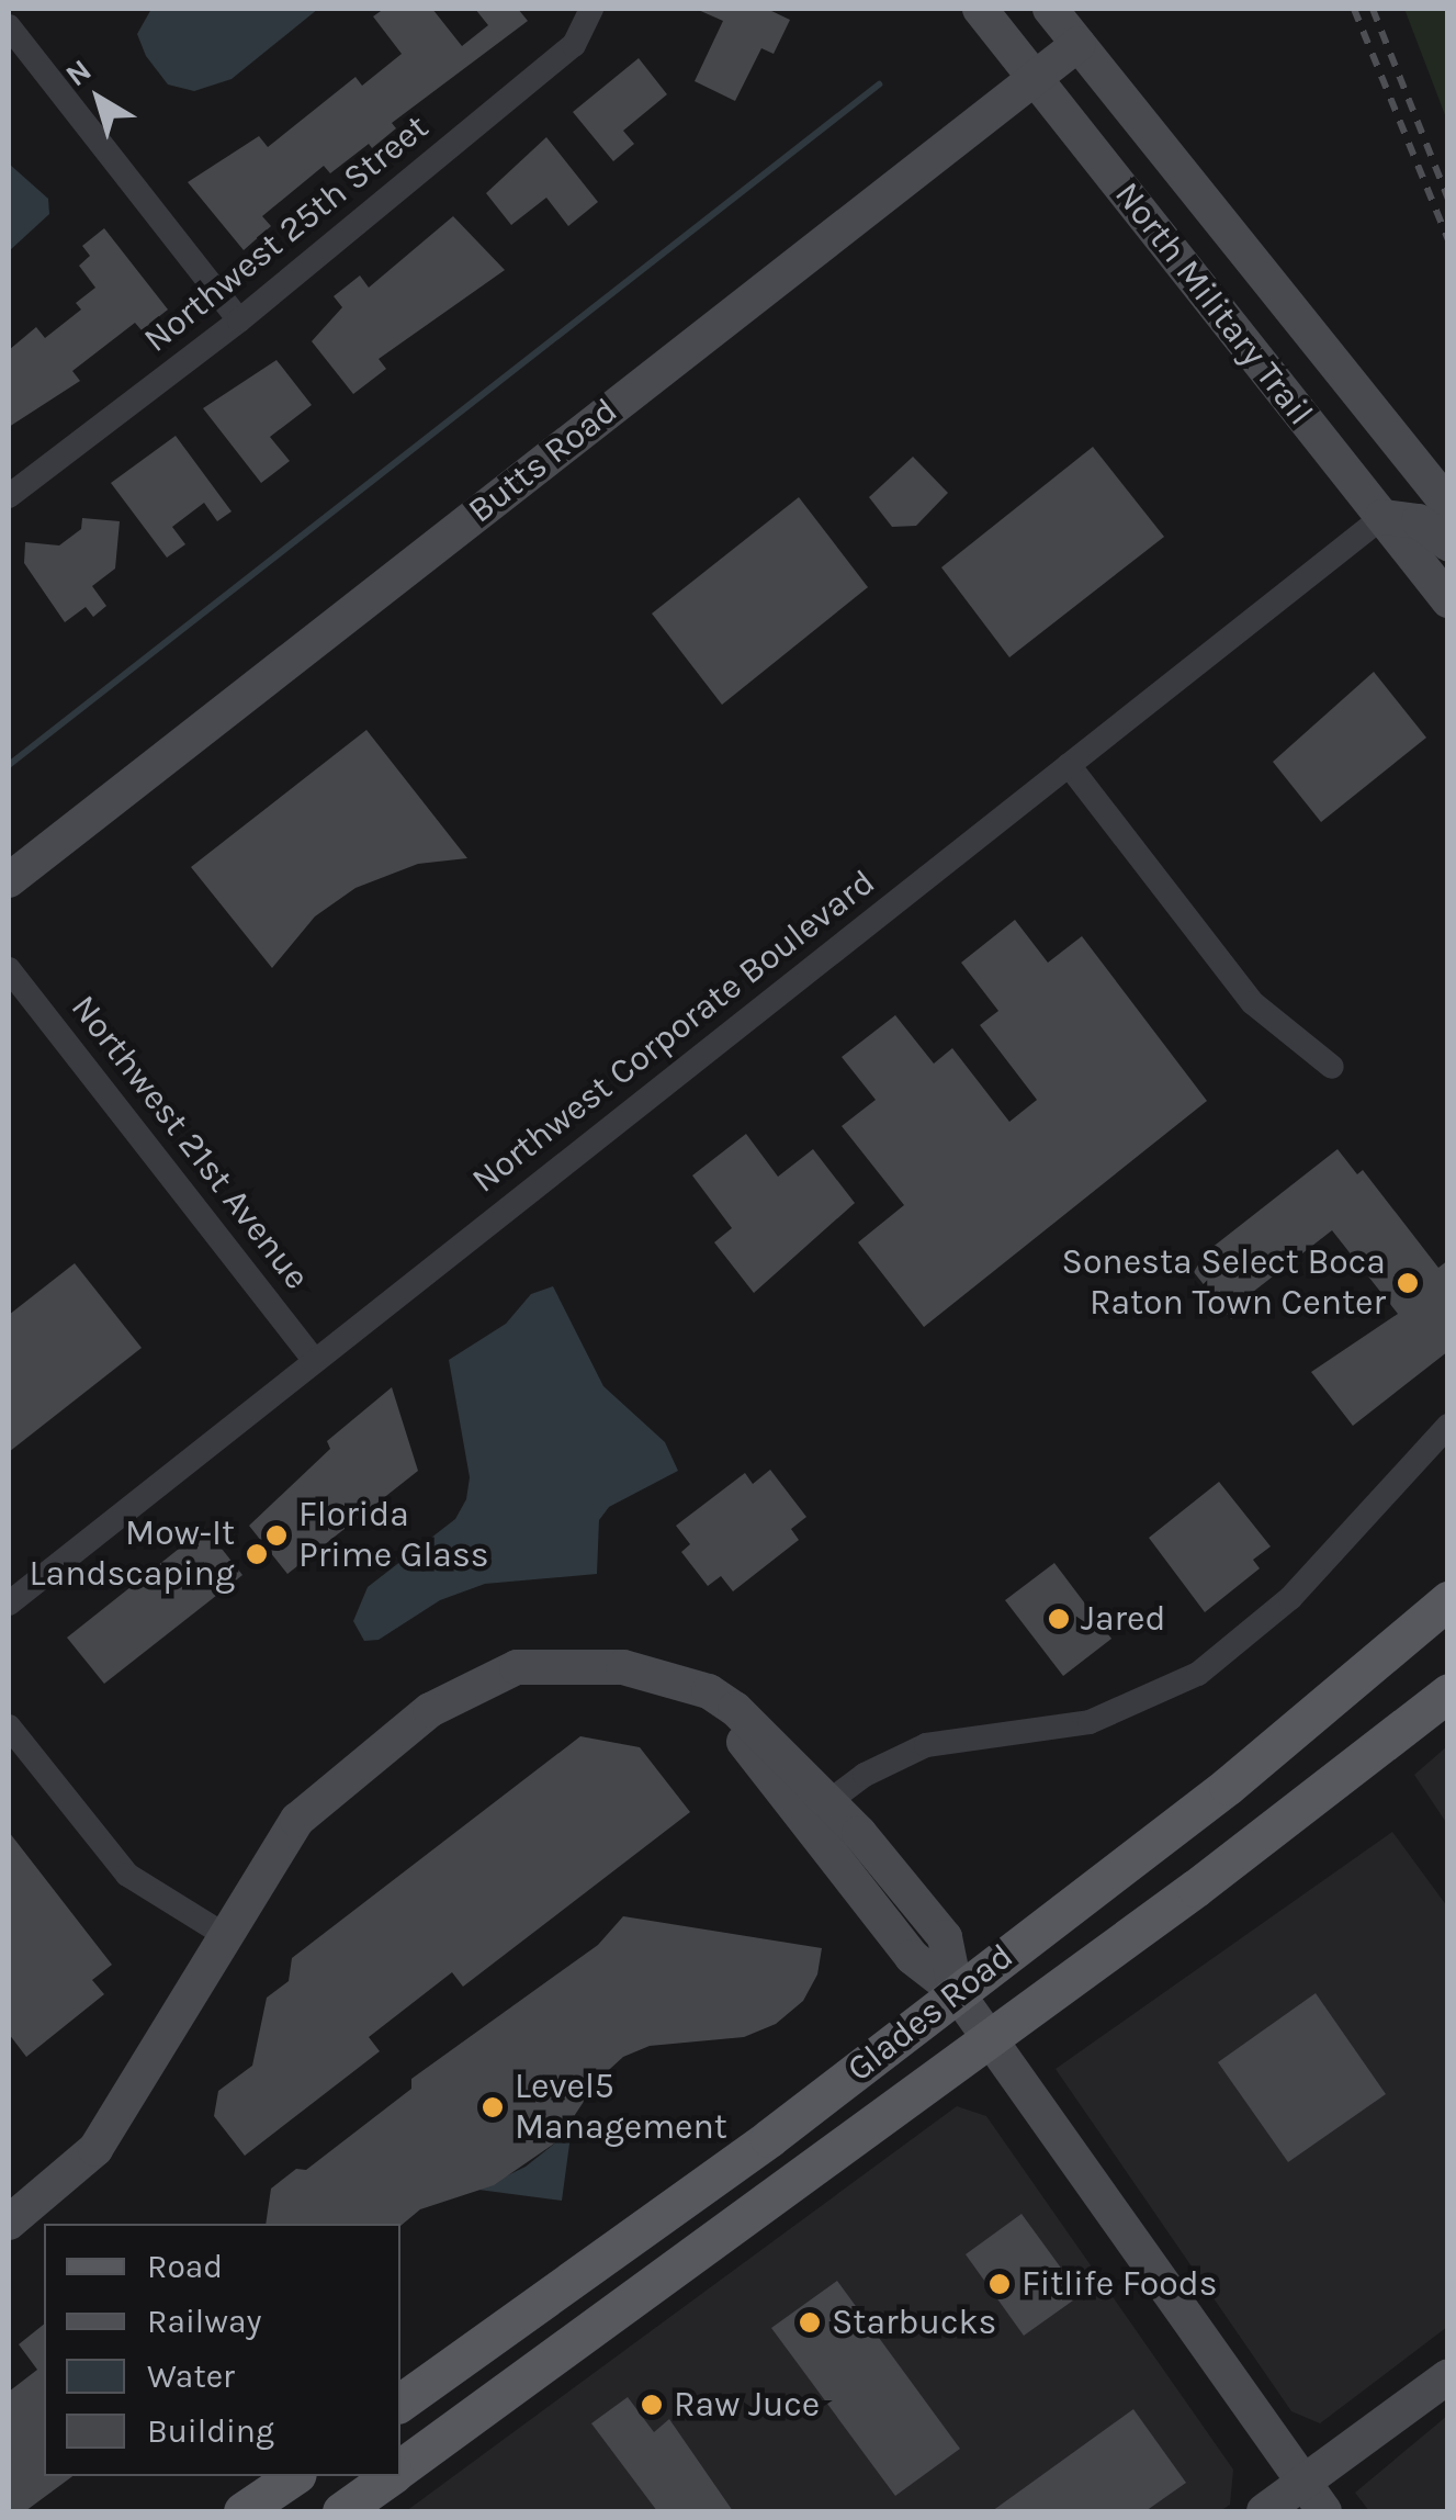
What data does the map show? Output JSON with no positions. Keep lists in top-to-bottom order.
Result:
{
  "streets": {
    "main road": ["Glades Road"],
    "street": [
      "Northwest 25th Street",
      "North Military Trail",
      "Butts Road",
      "Northwest Corporate Boulevard",
      "Northwest 21st Avenue"
    ]
  },
  "crossings": [
    ["North Military Trail", "Butts Road"],
    ["North Military Trail", "Northwest Corporate Boulevard"],
    ["Northwest Corporate Boulevard", "Northwest 21st Avenue"]
  ],
  "places": [
    "Sonesta Select Boca Raton Town Center",
    "Florida Prime Glass",
    "Mow-It Landscaping",
    "Jared",
    "Level5 Management",
    "Fitlife Foods",
    "Starbucks",
    "Raw Juce"
  ],
  "legend": [
    "Road",
    "Railway",
    "Water",
    "Building"
  ],
  "north": "top left"
}
